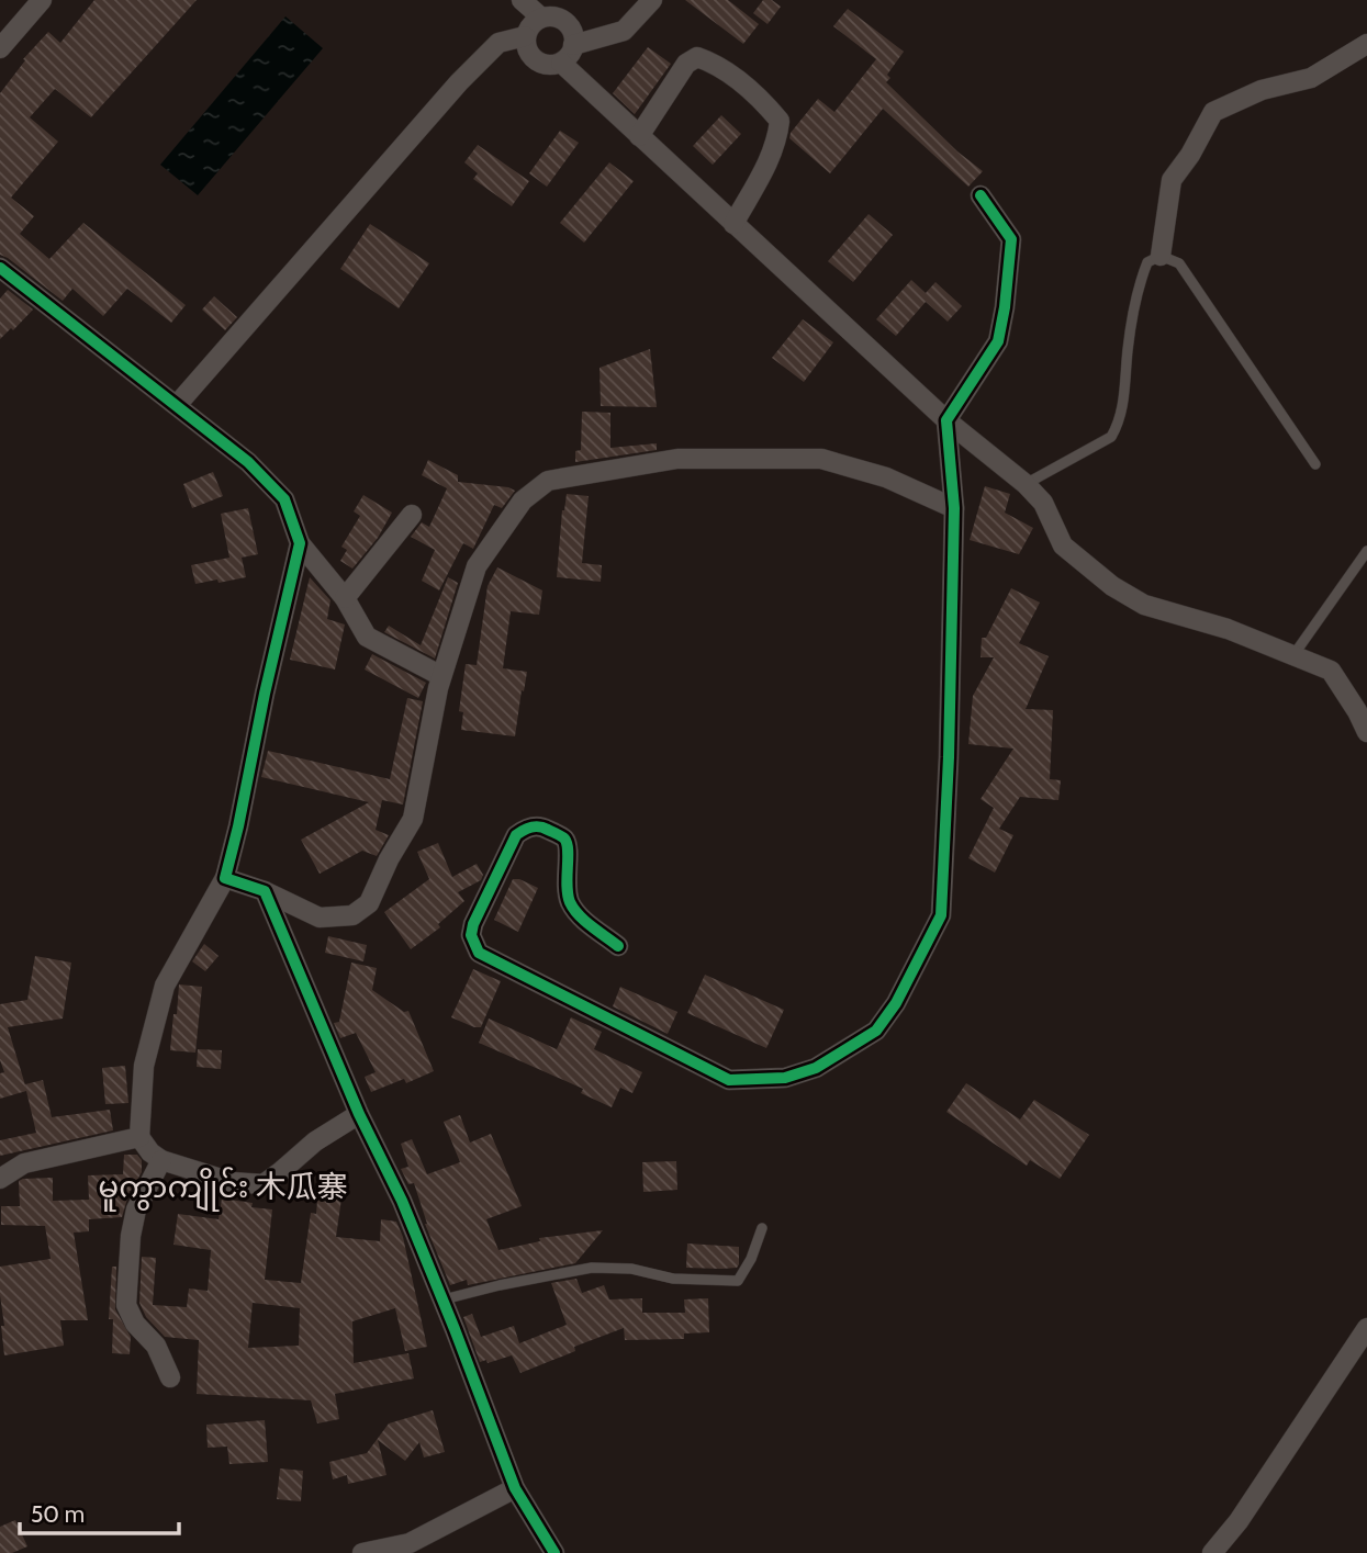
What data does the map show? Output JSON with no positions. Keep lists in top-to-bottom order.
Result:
{
  "districts": ["မူကွာကျိုင်း 木瓜寨"],
  "scale_bar": "50 m"
}
